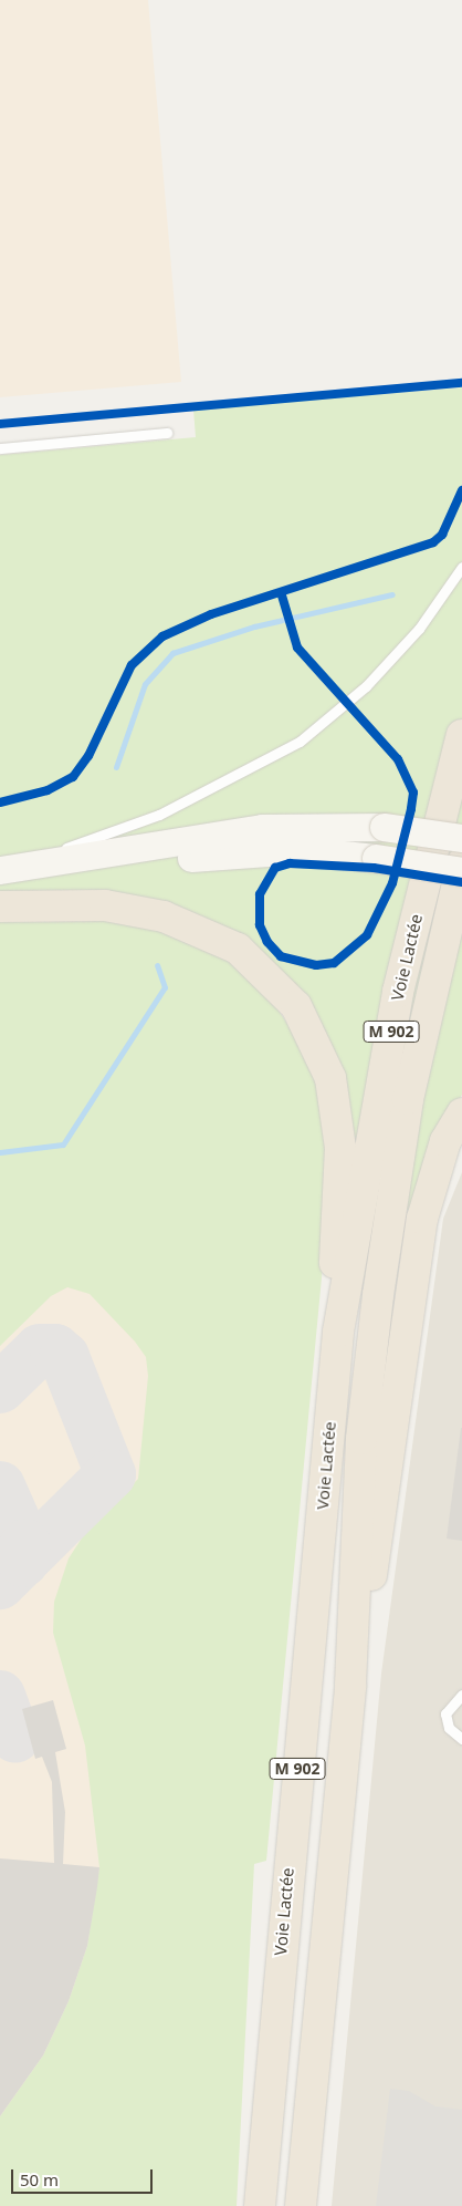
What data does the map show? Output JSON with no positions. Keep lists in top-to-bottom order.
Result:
{
  "streets": {
    "highway": ["Voie Lactée", "M 902"]
  },
  "scale_bar": "50 m"
}
